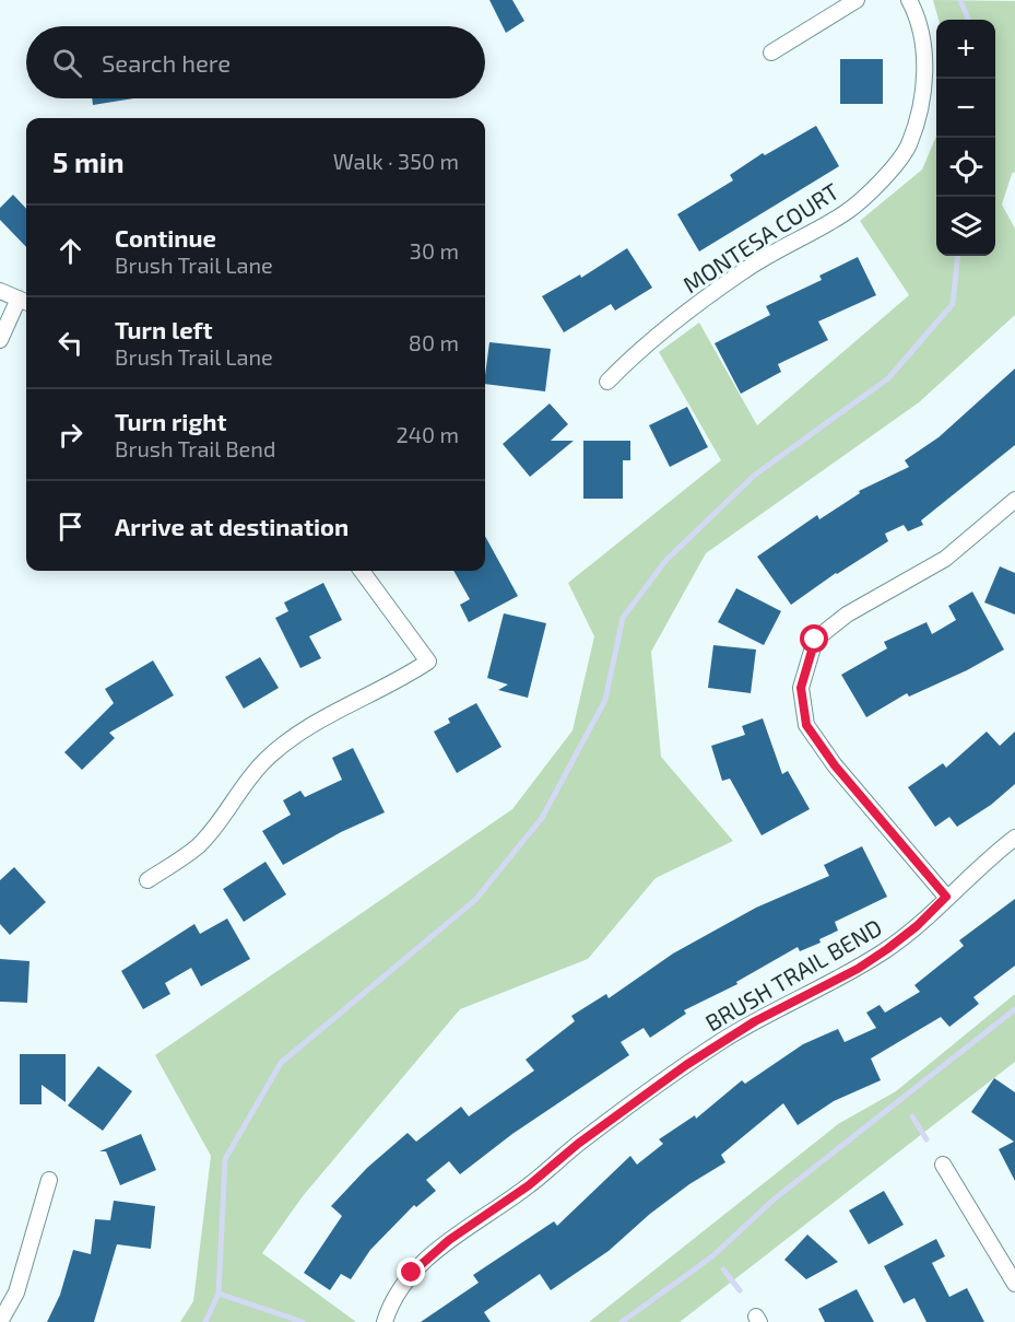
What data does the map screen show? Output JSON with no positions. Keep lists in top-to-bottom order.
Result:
{
  "streets": {
    "street": ["MONTESA COURT", "BRUSH TRAIL BEND"]
  },
  "page": {
    "map_buttons": ["+", "−"],
    "search": "Search here",
    "heading": ["5 min", "Walk · 350 m"],
    "list": [
      ["Continue", "Brush Trail Lane", "30 m"],
      ["Turn left", "Brush Trail Lane", "80 m"],
      ["Turn right", "Brush Trail Bend", "240 m"],
      "Arrive at destination"
    ]
  }
}
